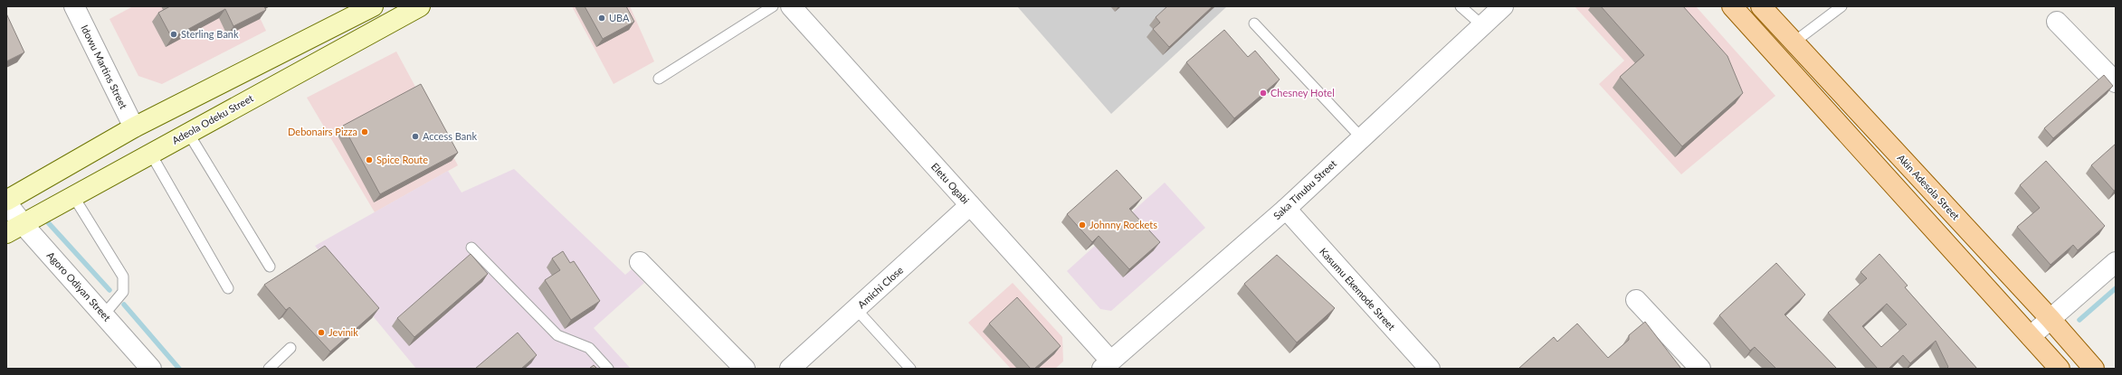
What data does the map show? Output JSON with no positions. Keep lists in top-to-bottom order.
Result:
{
  "streets": {
    "main road": ["Adeola Odeku Street", "Akin Adesola Street"],
    "street": [
      "Idowu Martins Street",
      "Eletu Ogabi",
      "Saka Tinubu Street",
      "Agoro Odiyan Street",
      "Amichi Close",
      "Kasumu Ekemode Street"
    ]
  },
  "crossings": [
    ["Adeola Odeku Street", "Agoro Odiyan Street"],
    ["Eletu Ogabi", "Saka Tinubu Street"],
    ["Eletu Ogabi", "Amichi Close"],
    ["Saka Tinubu Street", "Kasumu Ekemode Street"]
  ],
  "places": [
    "UBA",
    "Sterling Bank",
    "Chesney Hotel",
    "Debonairs Pizza",
    "Access Bank",
    "Spice Route",
    "Johnny Rockets",
    "Jevinik"
  ]
}
